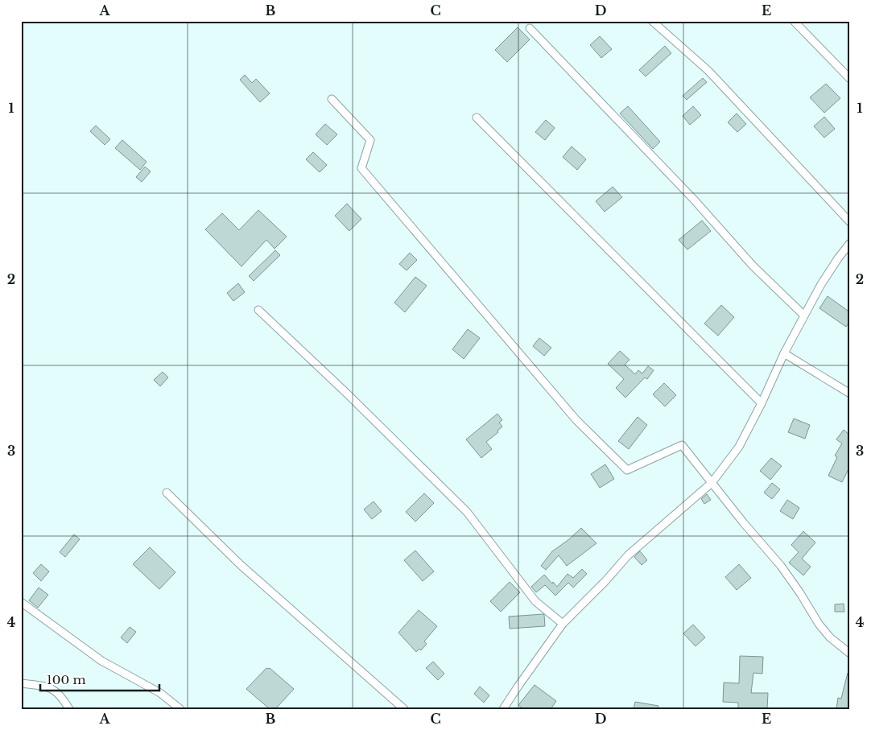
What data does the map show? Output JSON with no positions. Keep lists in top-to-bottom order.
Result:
{
  "scale_bar": "100 m",
  "grid": {
    "columns": [
      "A",
      "B",
      "C",
      "D",
      "E"
    ],
    "rows": [
      "1",
      "2",
      "3",
      "4"
    ]
  }
}
